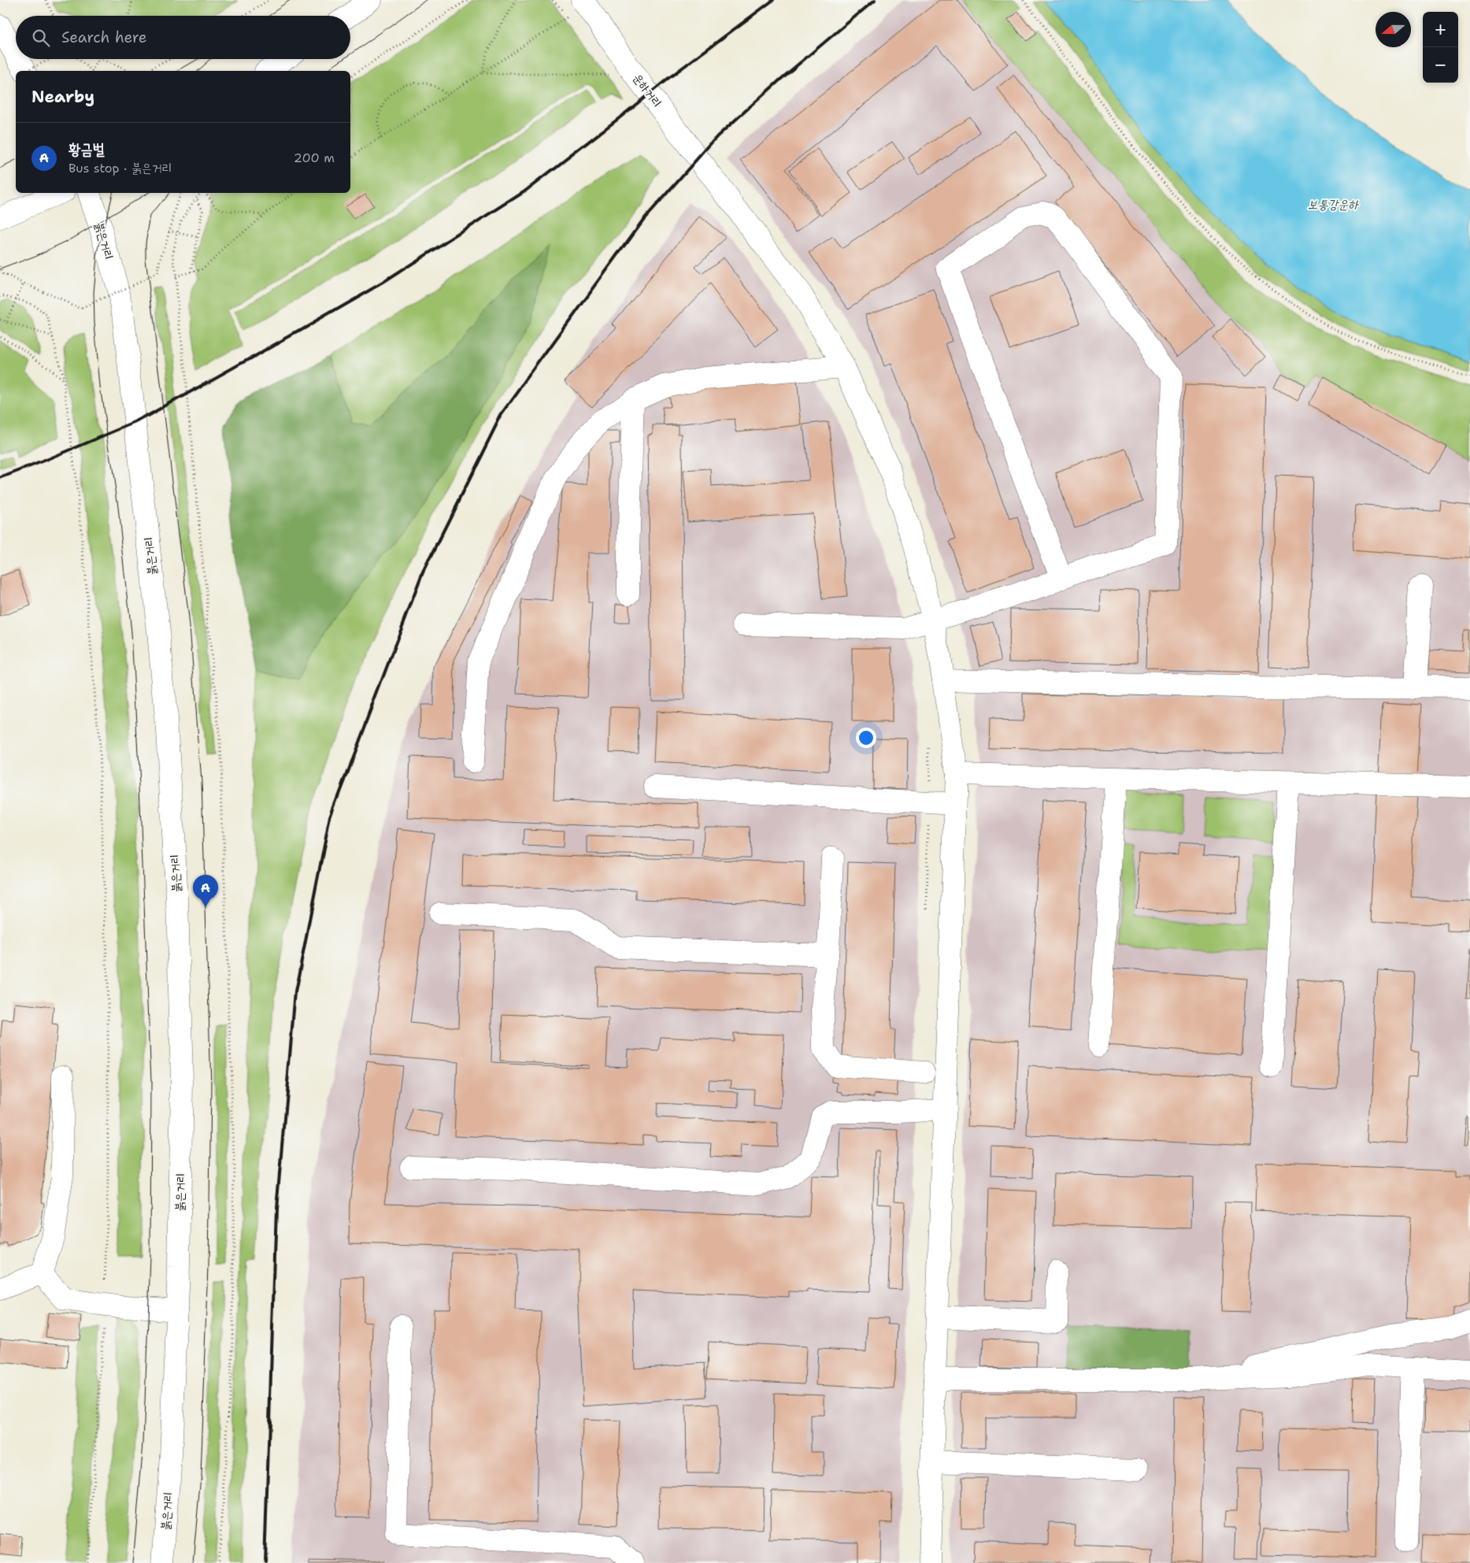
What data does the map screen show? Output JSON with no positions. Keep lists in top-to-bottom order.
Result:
{
  "streets": {
    "street": ["운하거리", "붉은거리"]
  },
  "water": ["보통강운하"],
  "north": "left",
  "page": {
    "map_buttons": ["+", "−"],
    "search": "Search here",
    "heading": "Nearby",
    "list": [
      {
        "mark": "A",
        "name": "황금벌",
        "note": "Bus stop · 붉은거리",
        "value": "200 m"
      }
    ],
    "pins": "A"
  }
}
